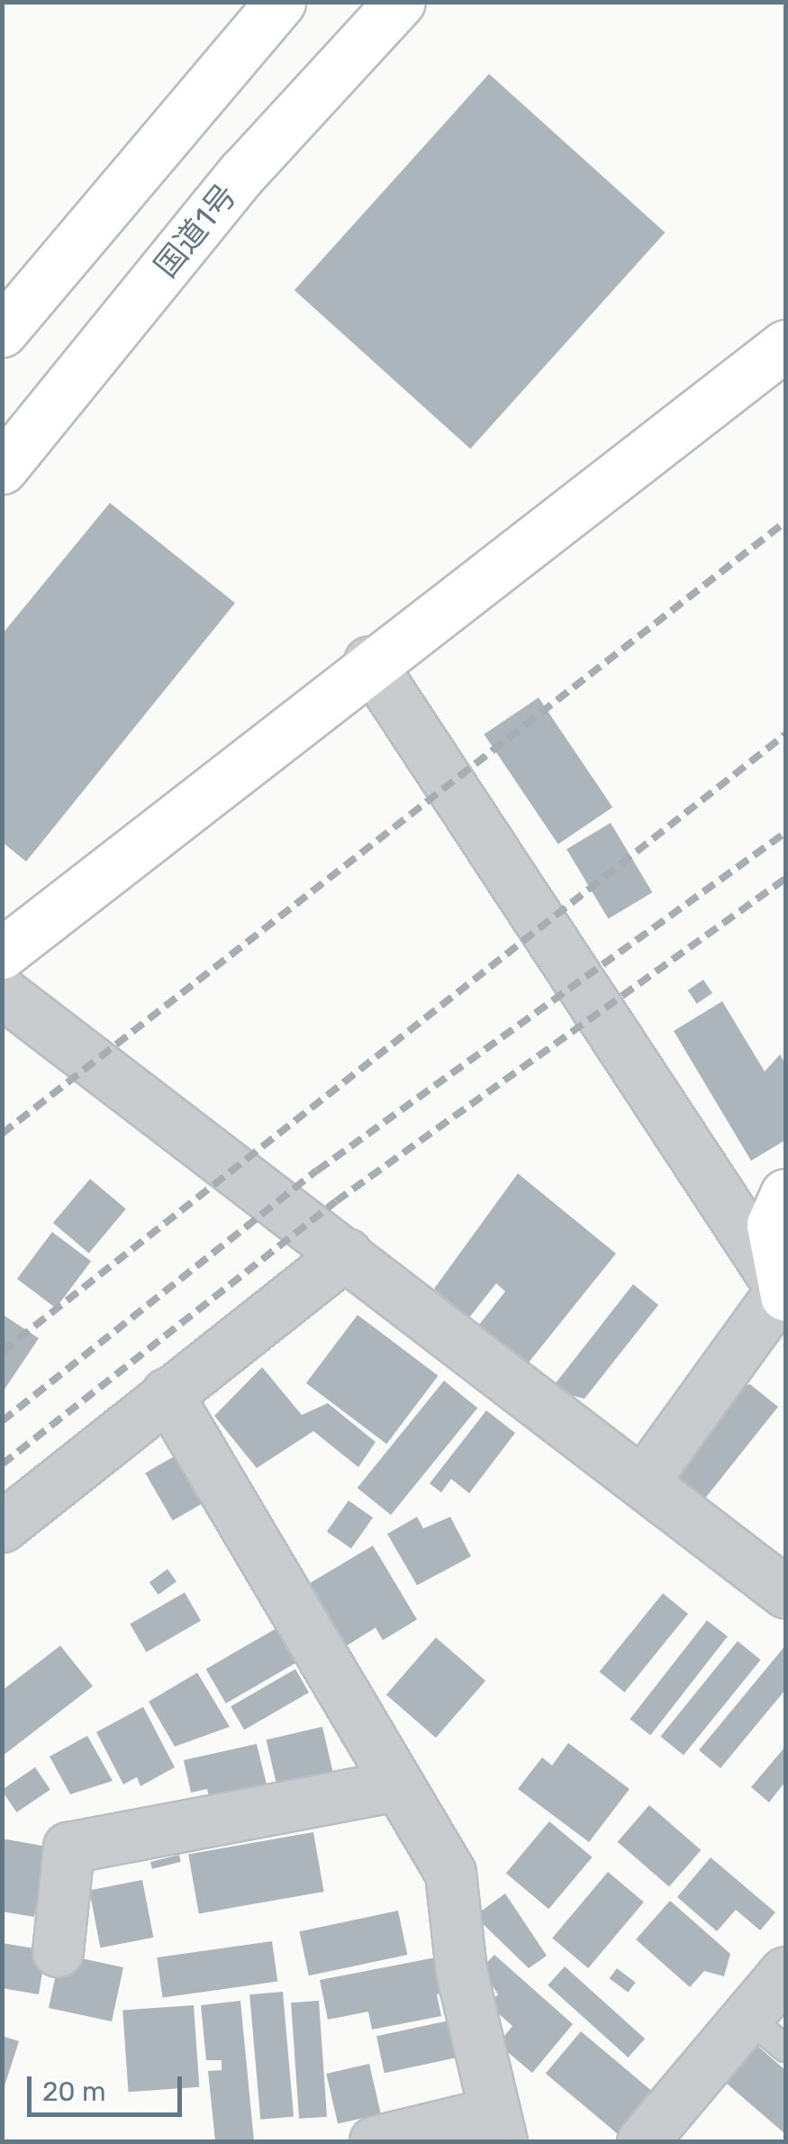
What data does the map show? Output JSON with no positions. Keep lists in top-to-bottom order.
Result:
{
  "streets": {
    "main road": ["国道1号"]
  },
  "scale_bar": "20 m"
}
